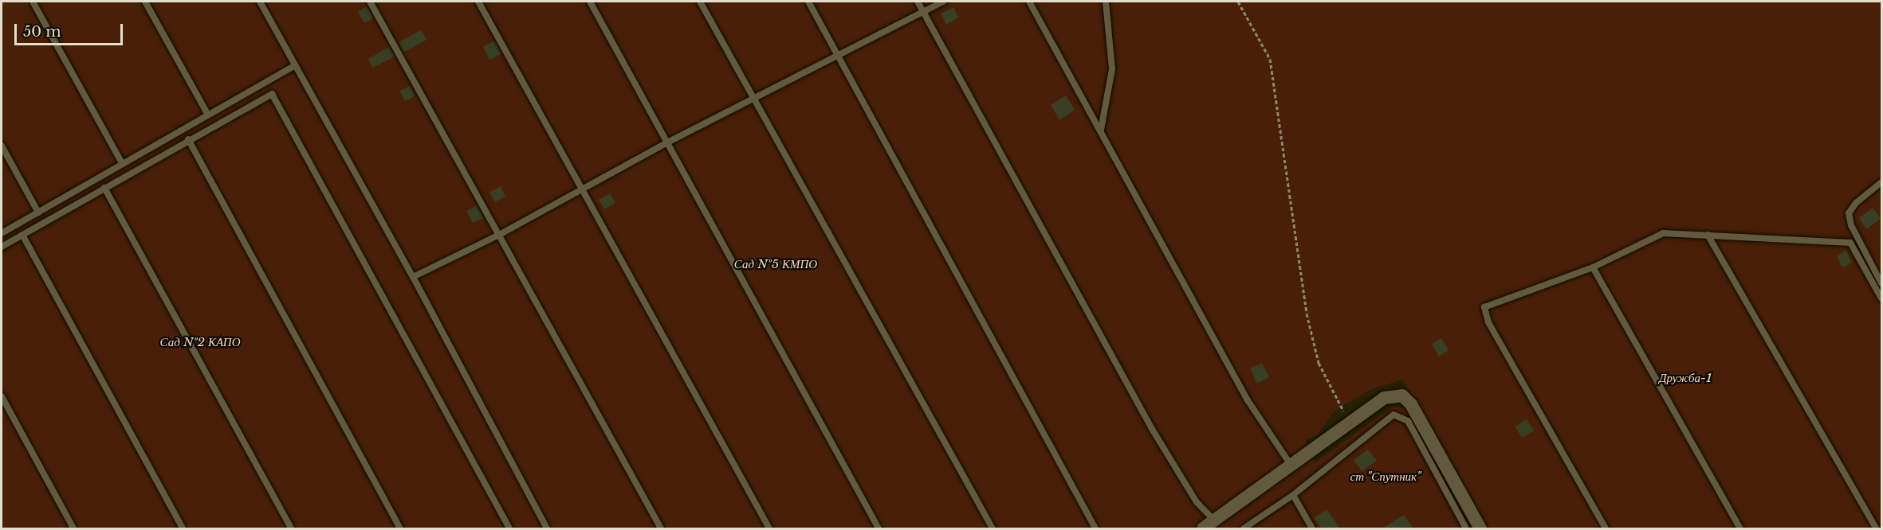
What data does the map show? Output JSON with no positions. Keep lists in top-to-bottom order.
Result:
{
  "parks": [
    "Сад №5 КМПО",
    "Сад №2 КАПО",
    "Дружба-1",
    "ст \"Спутник\""
  ],
  "scale_bar": "50 m"
}
